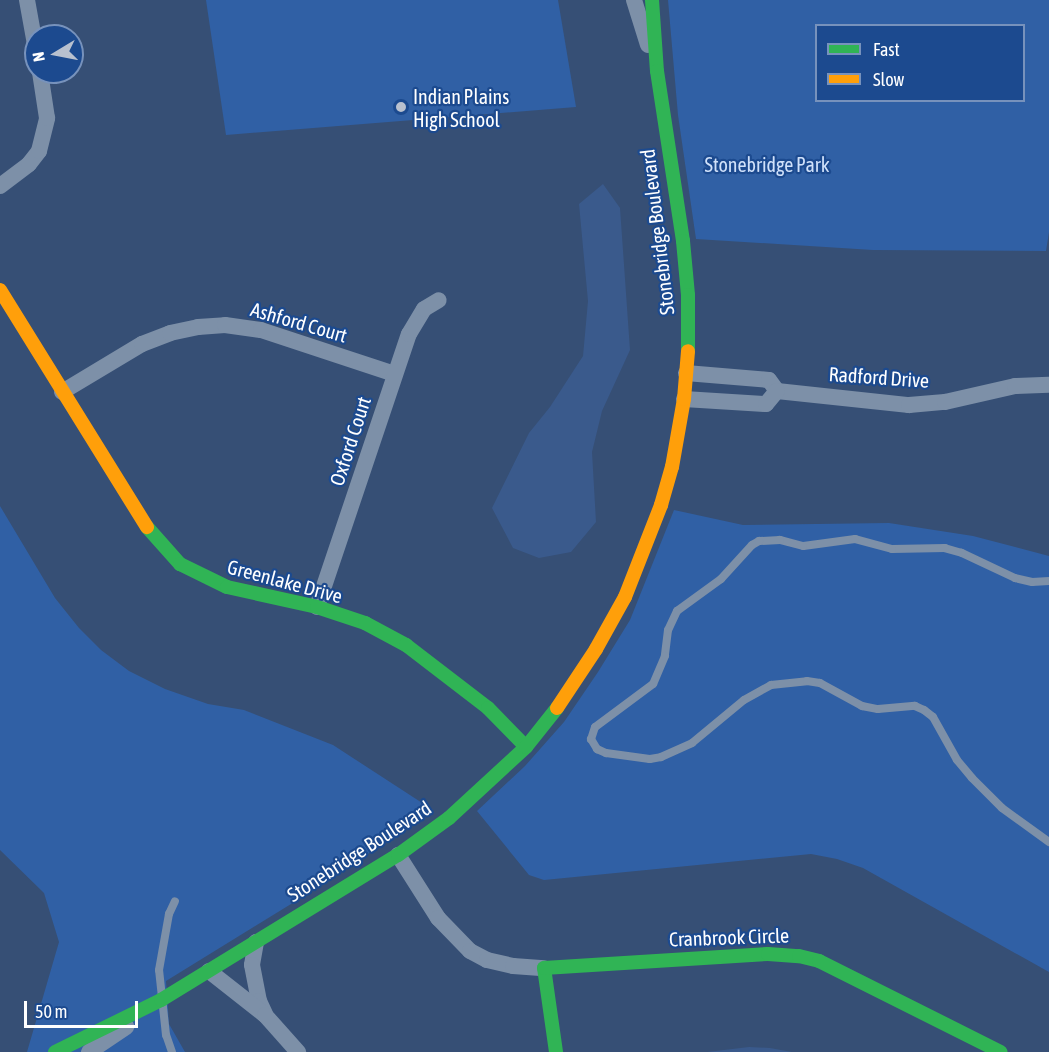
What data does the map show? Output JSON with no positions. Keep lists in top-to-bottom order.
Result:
{
  "streets": {
    "street": [
      "Stonebridge Boulevard",
      "Ashford Court",
      "Radford Drive",
      "Oxford Court",
      "Greenlake Drive",
      "Cranbrook Circle"
    ]
  },
  "crossings": [
    ["Stonebridge Boulevard", "Radford Drive"],
    ["Stonebridge Boulevard", "Greenlake Drive"],
    ["Stonebridge Boulevard", "Cranbrook Circle"],
    ["Ashford Court", "Oxford Court"],
    ["Ashford Court", "Greenlake Drive"],
    ["Oxford Court", "Greenlake Drive"]
  ],
  "parks": ["Stonebridge Park"],
  "places": ["Indian Plains High School"],
  "legend": ["Fast", "Slow"],
  "scale_bar": "50 m",
  "north": "left"
}
